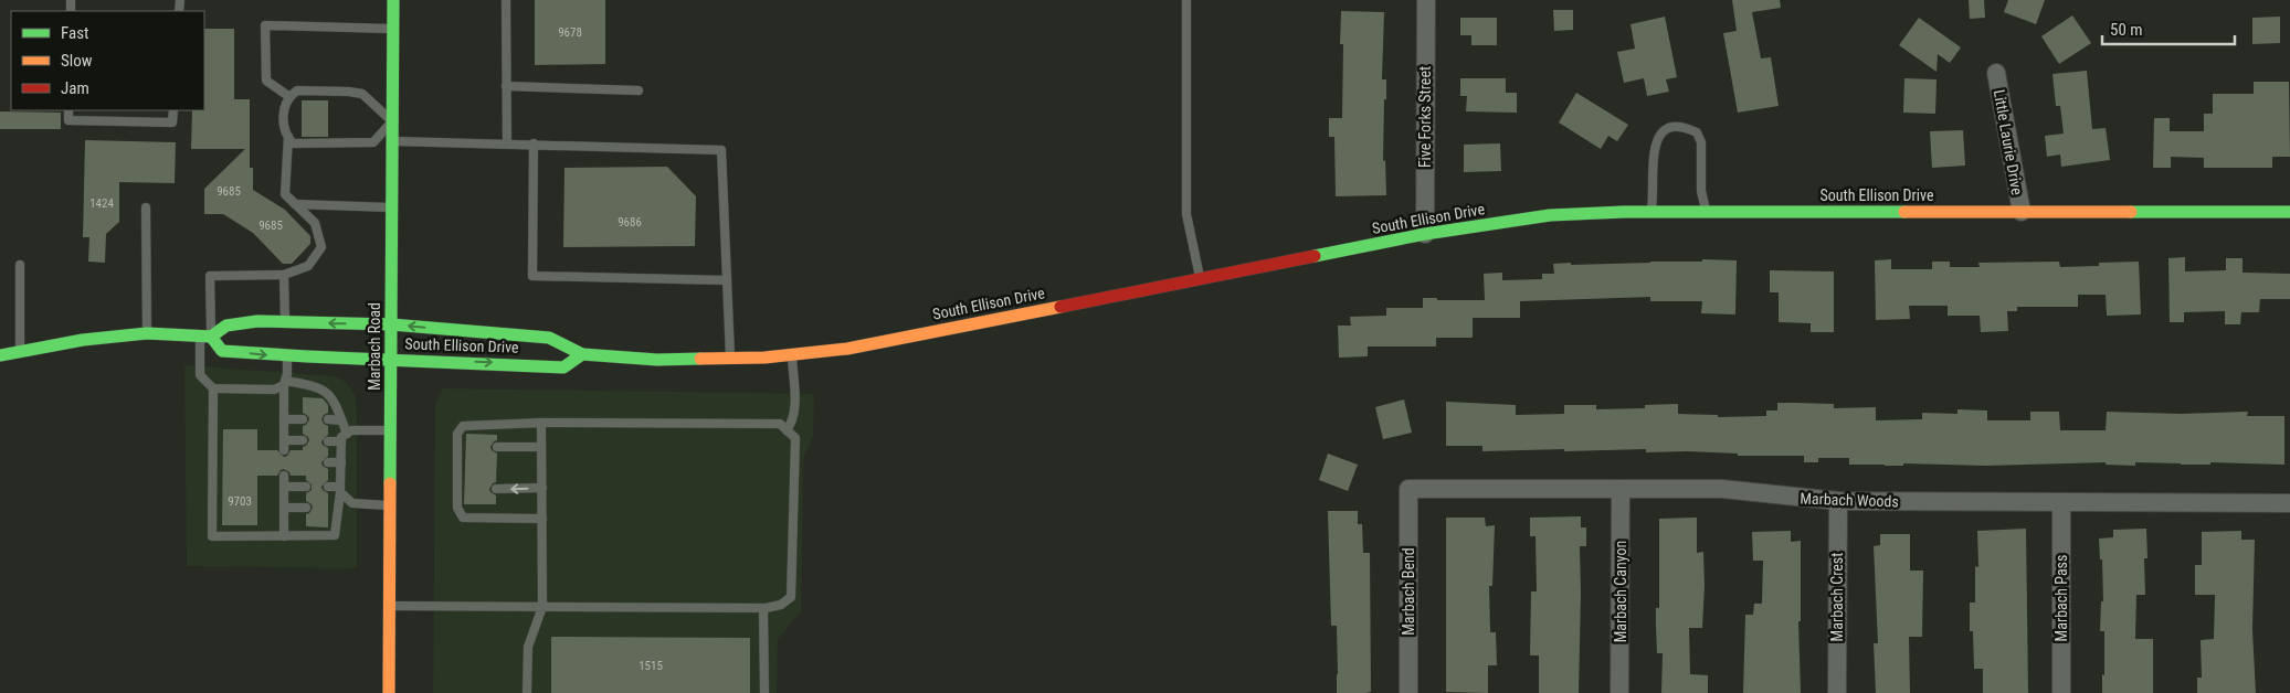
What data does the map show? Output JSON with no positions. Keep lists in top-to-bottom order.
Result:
{
  "streets": {
    "street": [
      "Five Forks Street",
      "Little Laurie Drive",
      "South Ellison Drive",
      "Marbach Road",
      "Marbach Woods",
      "Marbach Bend",
      "Marbach Canyon",
      "Marbach Crest",
      "Marbach Pass"
    ]
  },
  "crossings": [
    ["Five Forks Street", "South Ellison Drive"],
    ["Little Laurie Drive", "South Ellison Drive"],
    ["South Ellison Drive", "Marbach Road"],
    ["Marbach Woods", "Marbach Bend"],
    ["Marbach Woods", "Marbach Canyon"],
    ["Marbach Woods", "Marbach Crest"],
    ["Marbach Woods", "Marbach Pass"]
  ],
  "house_numbers": [
    "9678",
    "9685",
    "1424",
    "9686",
    "9685",
    "9703",
    "1515"
  ],
  "legend": ["Fast", "Slow", "Jam"],
  "scale_bar": "50 m"
}
